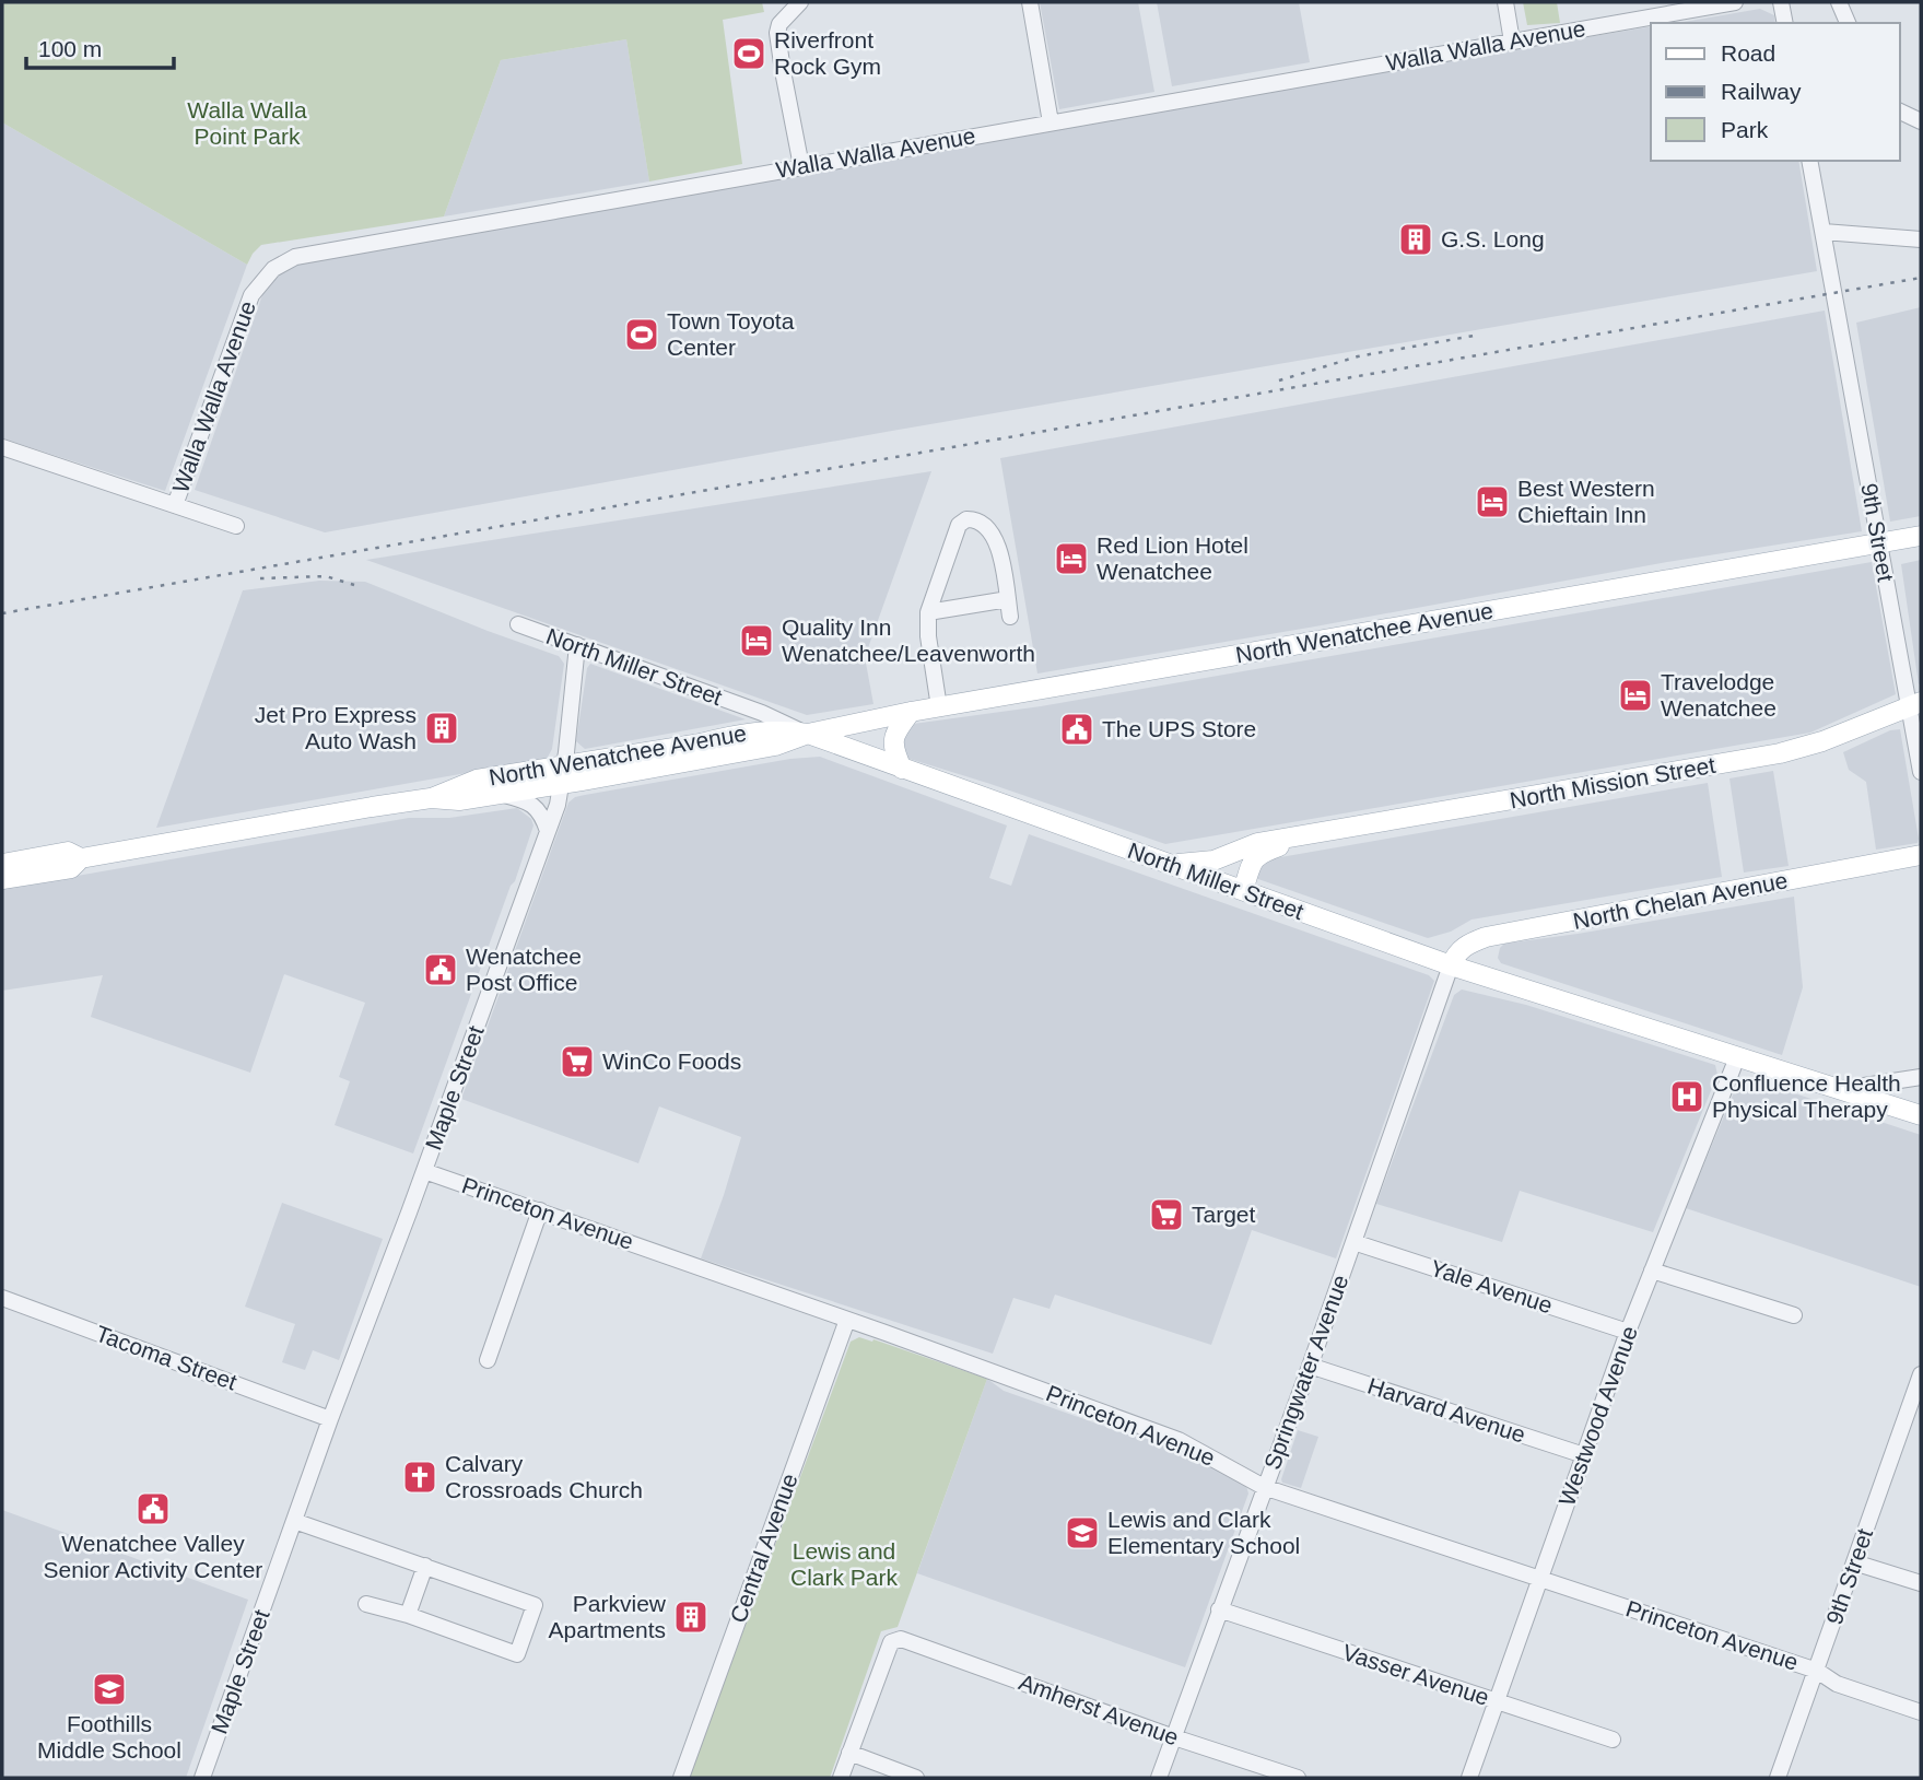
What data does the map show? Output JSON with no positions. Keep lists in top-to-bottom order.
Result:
{
  "streets": {
    "main road": [
      "North Wenatchee Avenue",
      "North Miller Street",
      "North Mission Street",
      "North Chelan Avenue"
    ],
    "street": [
      "Walla Walla Avenue",
      "9th Street",
      "Maple Street",
      "Princeton Avenue",
      "Yale Avenue",
      "Tacoma Street",
      "Springwater Avenue",
      "Harvard Avenue",
      "Westwood Avenue",
      "Central Avenue",
      "Vasser Avenue",
      "Amherst Avenue"
    ]
  },
  "crossings": [
    ["9th Street", "North Wenatchee Avenue"],
    ["9th Street", "North Mission Street"],
    ["9th Street", "Princeton Avenue"],
    ["North Wenatchee Avenue", "North Miller Street"],
    ["North Wenatchee Avenue", "Maple Street"],
    ["North Miller Street", "North Mission Street"],
    ["North Miller Street", "North Chelan Avenue"],
    ["North Miller Street", "Maple Street"],
    ["North Miller Street", "Springwater Avenue"],
    ["North Miller Street", "Westwood Avenue"],
    ["North Chelan Avenue", "Springwater Avenue"],
    ["Maple Street", "Princeton Avenue"],
    ["Maple Street", "Tacoma Street"],
    ["Princeton Avenue", "Springwater Avenue"],
    ["Princeton Avenue", "Westwood Avenue"],
    ["Princeton Avenue", "Central Avenue"],
    ["Yale Avenue", "Springwater Avenue"],
    ["Yale Avenue", "Westwood Avenue"],
    ["Springwater Avenue", "Harvard Avenue"],
    ["Springwater Avenue", "Vasser Avenue"],
    ["Springwater Avenue", "Amherst Avenue"],
    ["Harvard Avenue", "Westwood Avenue"],
    ["Westwood Avenue", "Vasser Avenue"]
  ],
  "parks": ["Walla Walla Point Park", "Lewis and Clark Park"],
  "places": {
    "sports": ["Riverfront Rock Gym", "Town Toyota Center"],
    "building": ["G.S. Long", "Jet Pro Express Auto Wash", "Parkview Apartments"],
    "hotel": [
      "Best Western Chieftain Inn",
      "Red Lion Hotel Wenatchee",
      "Quality Inn Wenatchee/Leavenworth",
      "Travelodge Wenatchee"
    ],
    "public building": ["The UPS Store", "Wenatchee Post Office", "Wenatchee Valley Senior Activity Center"],
    "supermarket": ["WinCo Foods", "Target"],
    "hospital": ["Confluence Health Physical Therapy"],
    "church": ["Calvary Crossroads Church"],
    "school or university": ["Lewis and Clark Elementary School", "Foothills Middle School"]
  },
  "legend": ["Road", "Railway", "Park"],
  "scale_bar": "100 m"
}
